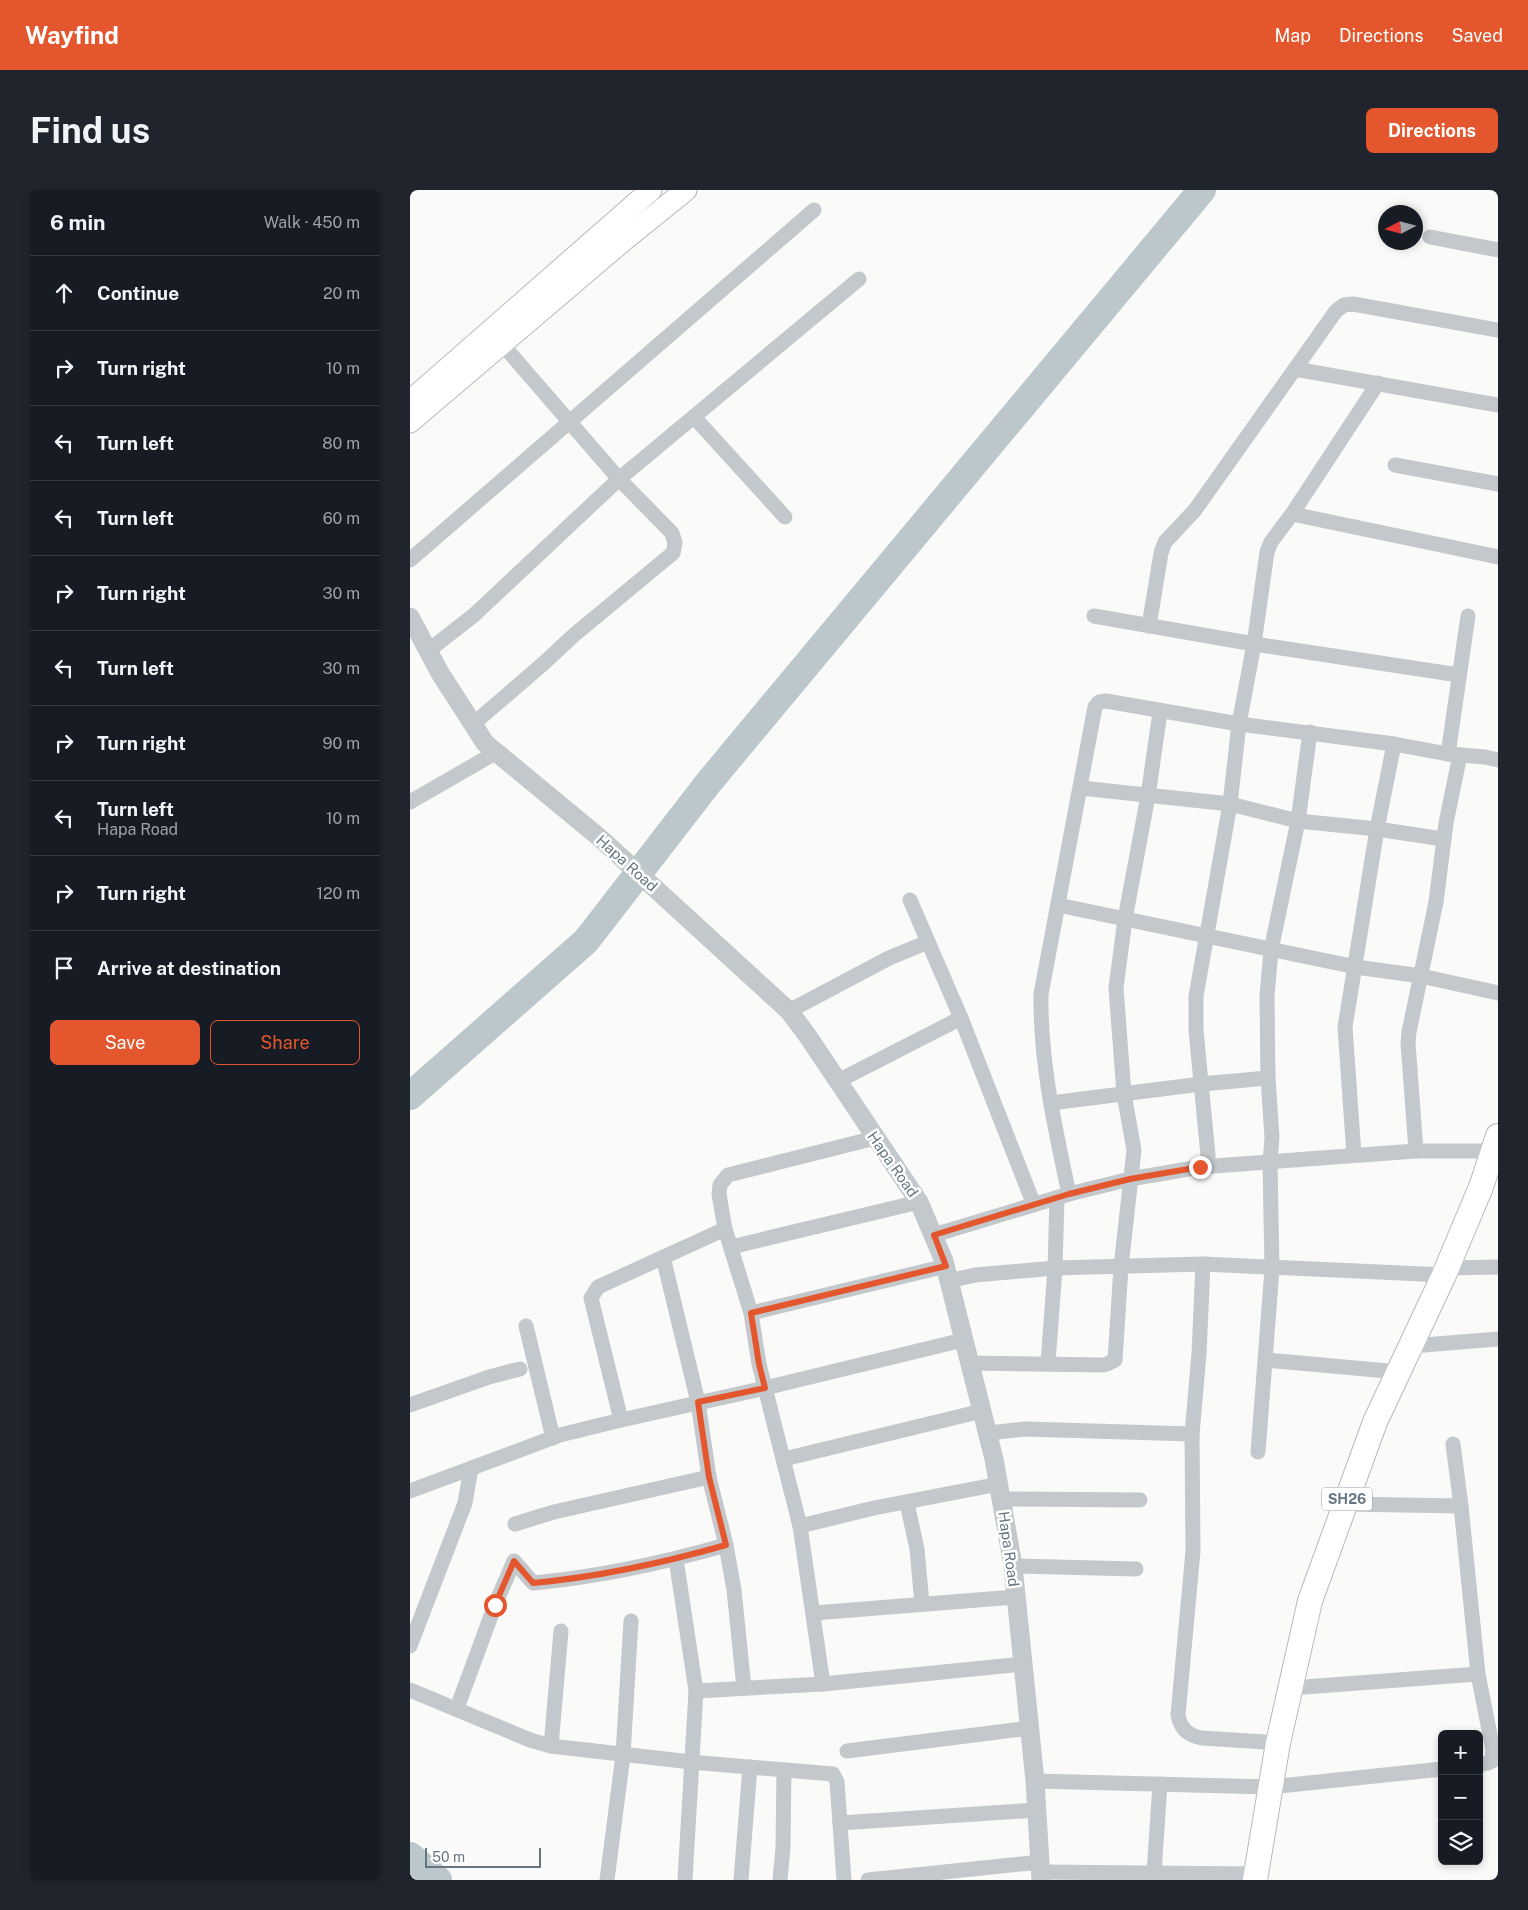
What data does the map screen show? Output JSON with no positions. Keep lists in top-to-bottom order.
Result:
{
  "streets": {
    "main road": ["SH26"],
    "street": ["Hapa Road"]
  },
  "scale_bar": "50 m",
  "north": "left",
  "page": {
    "header": "Wayfind",
    "nav": ["Map", "Directions", "Saved"],
    "buttons": [
      "Directions",
      ["Save", "Share"]
    ],
    "title": "Find us",
    "heading": ["6 min", "Walk · 450 m"],
    "list": [
      ["Continue", "20 m"],
      ["Turn right", "10 m"],
      ["Turn left", "80 m"],
      ["Turn left", "60 m"],
      ["Turn right", "30 m"],
      ["Turn left", "30 m"],
      ["Turn right", "90 m"],
      ["Turn left", "Hapa Road", "10 m"],
      ["Turn right", "120 m"],
      "Arrive at destination"
    ],
    "map_buttons": ["+", "−"],
    "scale": "50 m"
  }
}
